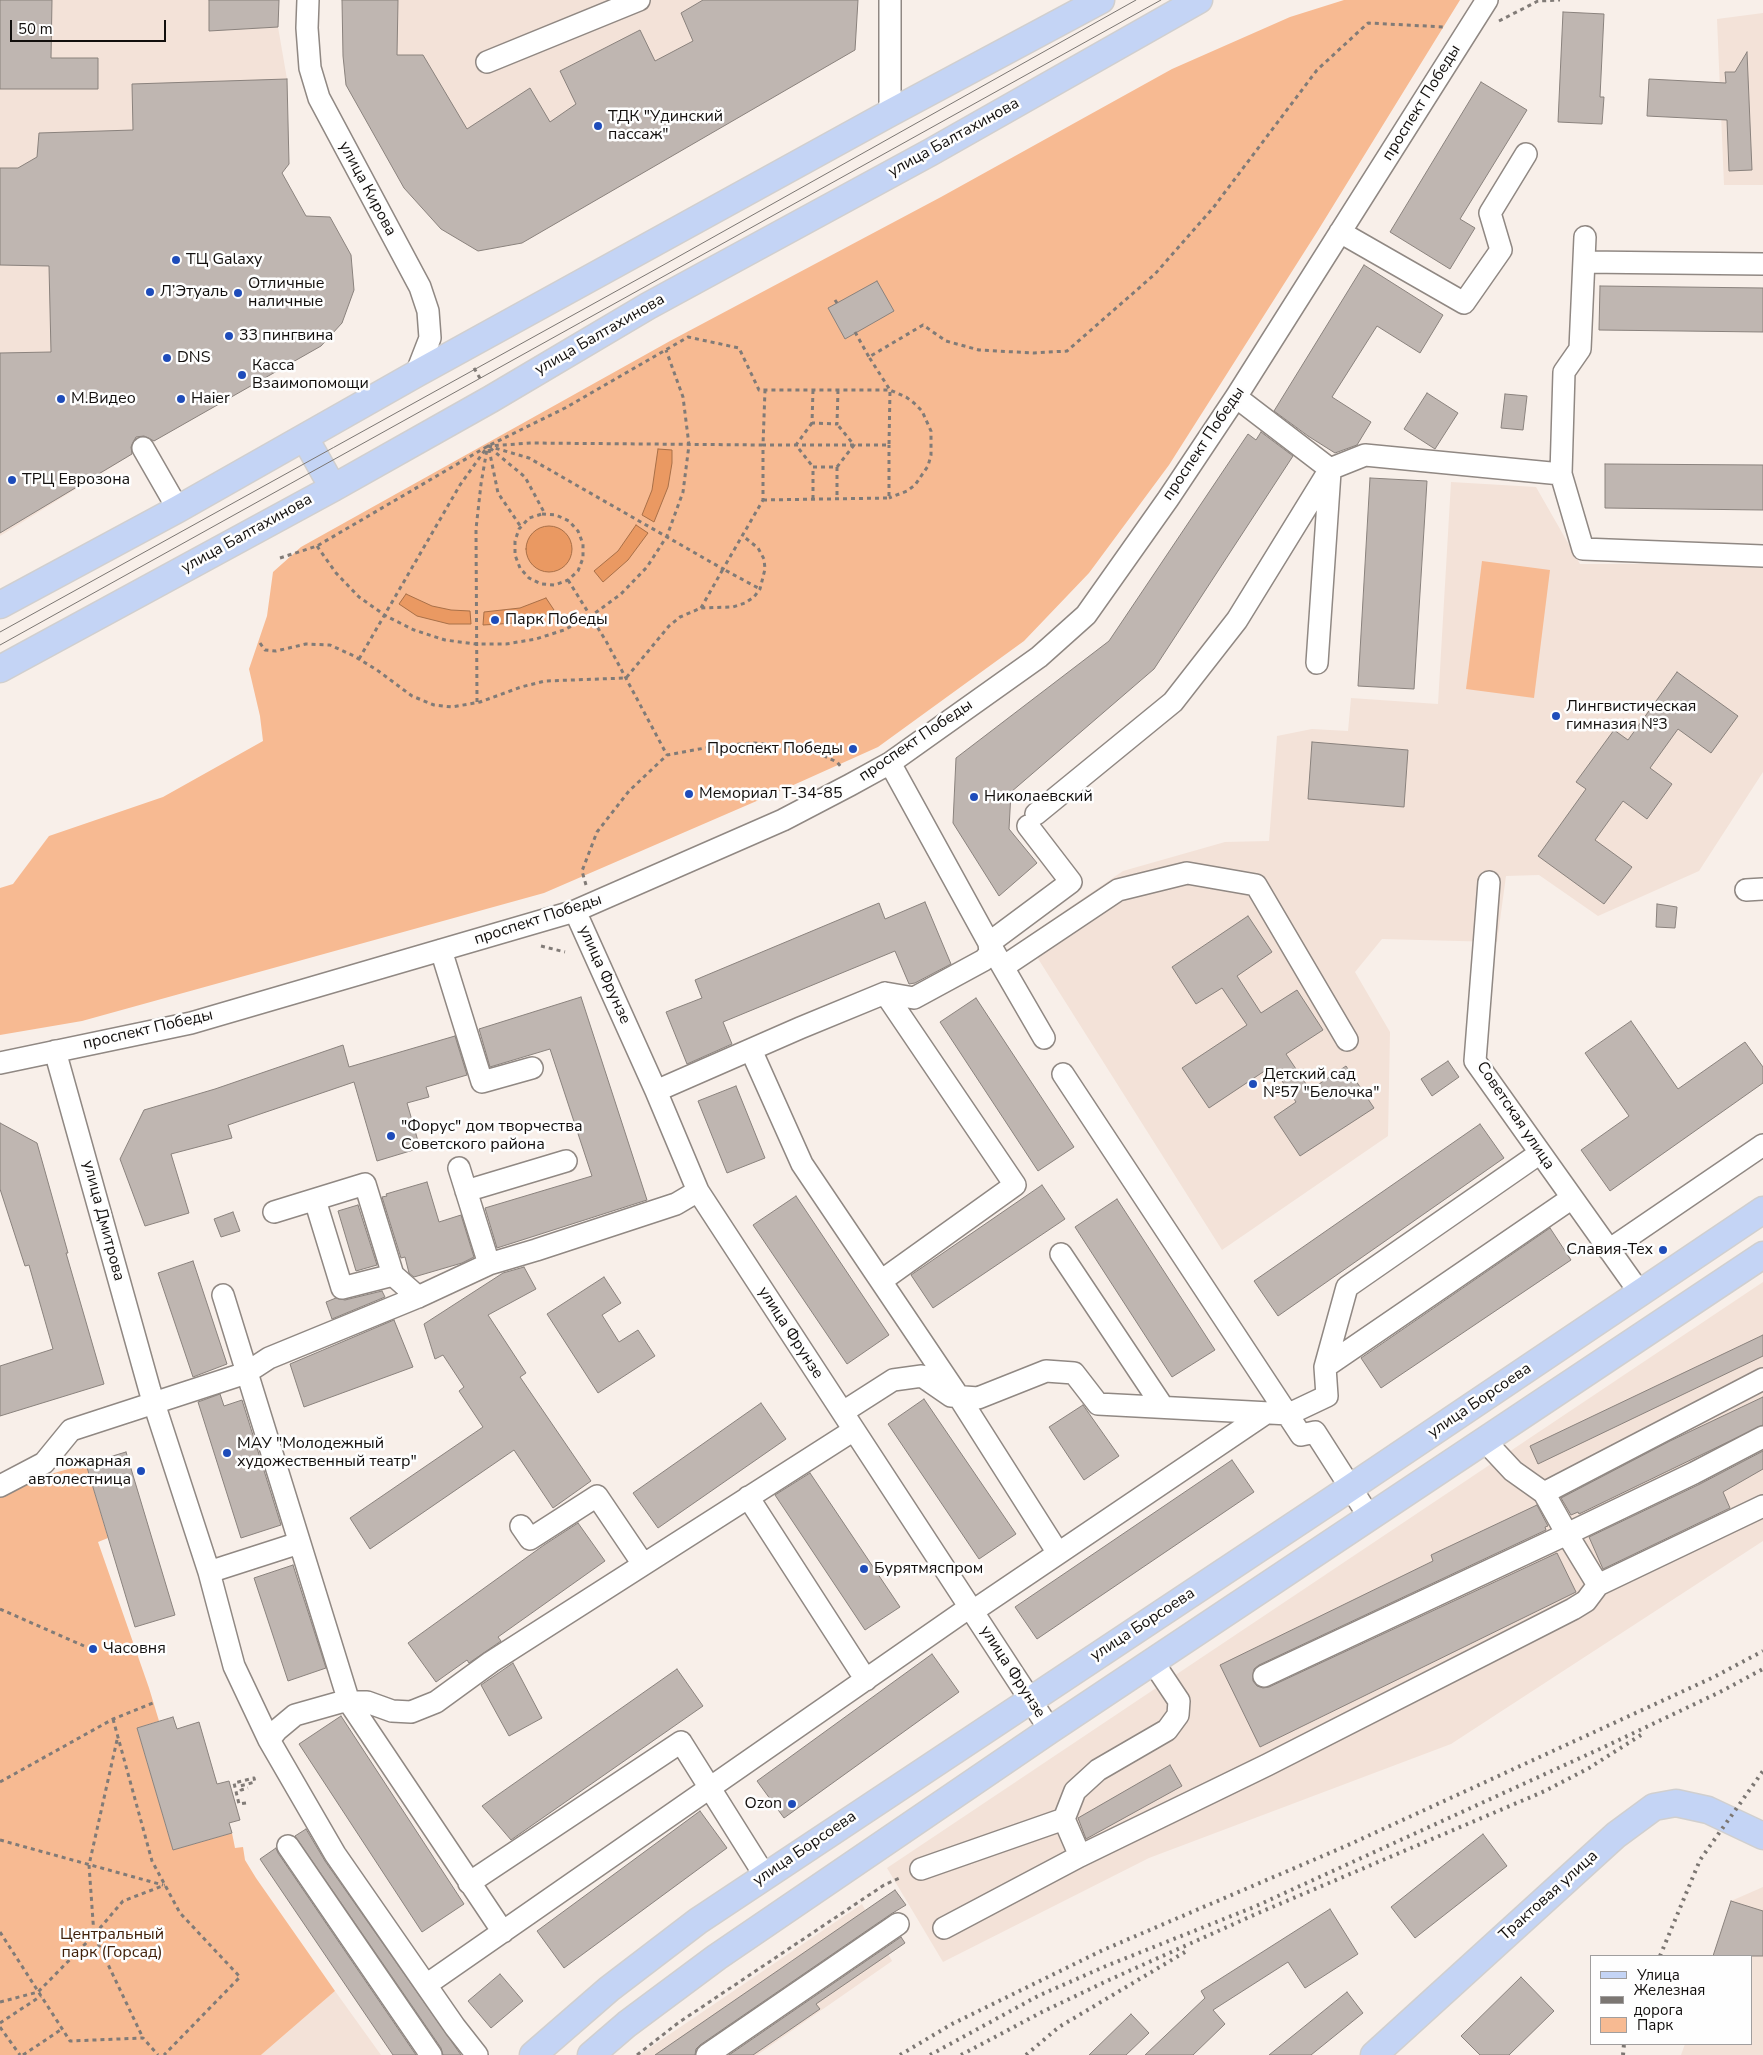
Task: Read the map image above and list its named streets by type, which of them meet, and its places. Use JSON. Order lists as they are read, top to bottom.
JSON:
{
  "streets": {
    "main road": ["улица Балтахинова", "улица Борсоева", "Трактовая улица"],
    "street": [
      "проспект Победы",
      "улица Кирова",
      "улица Фрунзе",
      "Советская улица",
      "улица Дмитрова"
    ]
  },
  "crossings": [
    ["проспект Победы", "улица Фрунзе"],
    ["проспект Победы", "улица Дмитрова"],
    ["улица Фрунзе", "улица Борсоева"],
    ["Советская улица", "улица Борсоева"]
  ],
  "parks": ["Центральный парк (Горсад)"],
  "places": [
    "ТДК \"Удинский пассаж\"",
    "ТЦ Galaxy",
    "Л’Этуаль",
    "Отличные наличные",
    "33 пингвина",
    "DNS",
    "Касса Взаимопомощи",
    "М.Видео",
    "Haier",
    "ТРЦ Еврозона",
    "Парк Победы",
    "Лингвистическая гимназия №3",
    "Проспект Победы",
    "Мемориал Т-34-85",
    "Николаевский",
    "Детский сад №57 \"Белочка\"",
    "\"Форус\" дом творчества Советского района",
    "Славия-Тех",
    "МАУ \"Молодежный художественный театр\"",
    "пожарная автолестница",
    "Бурятмяспром",
    "Часовня",
    "Ozon"
  ],
  "legend": ["Улица", "Железная дорога", "Парк"],
  "scale_bar": "50 m"
}
